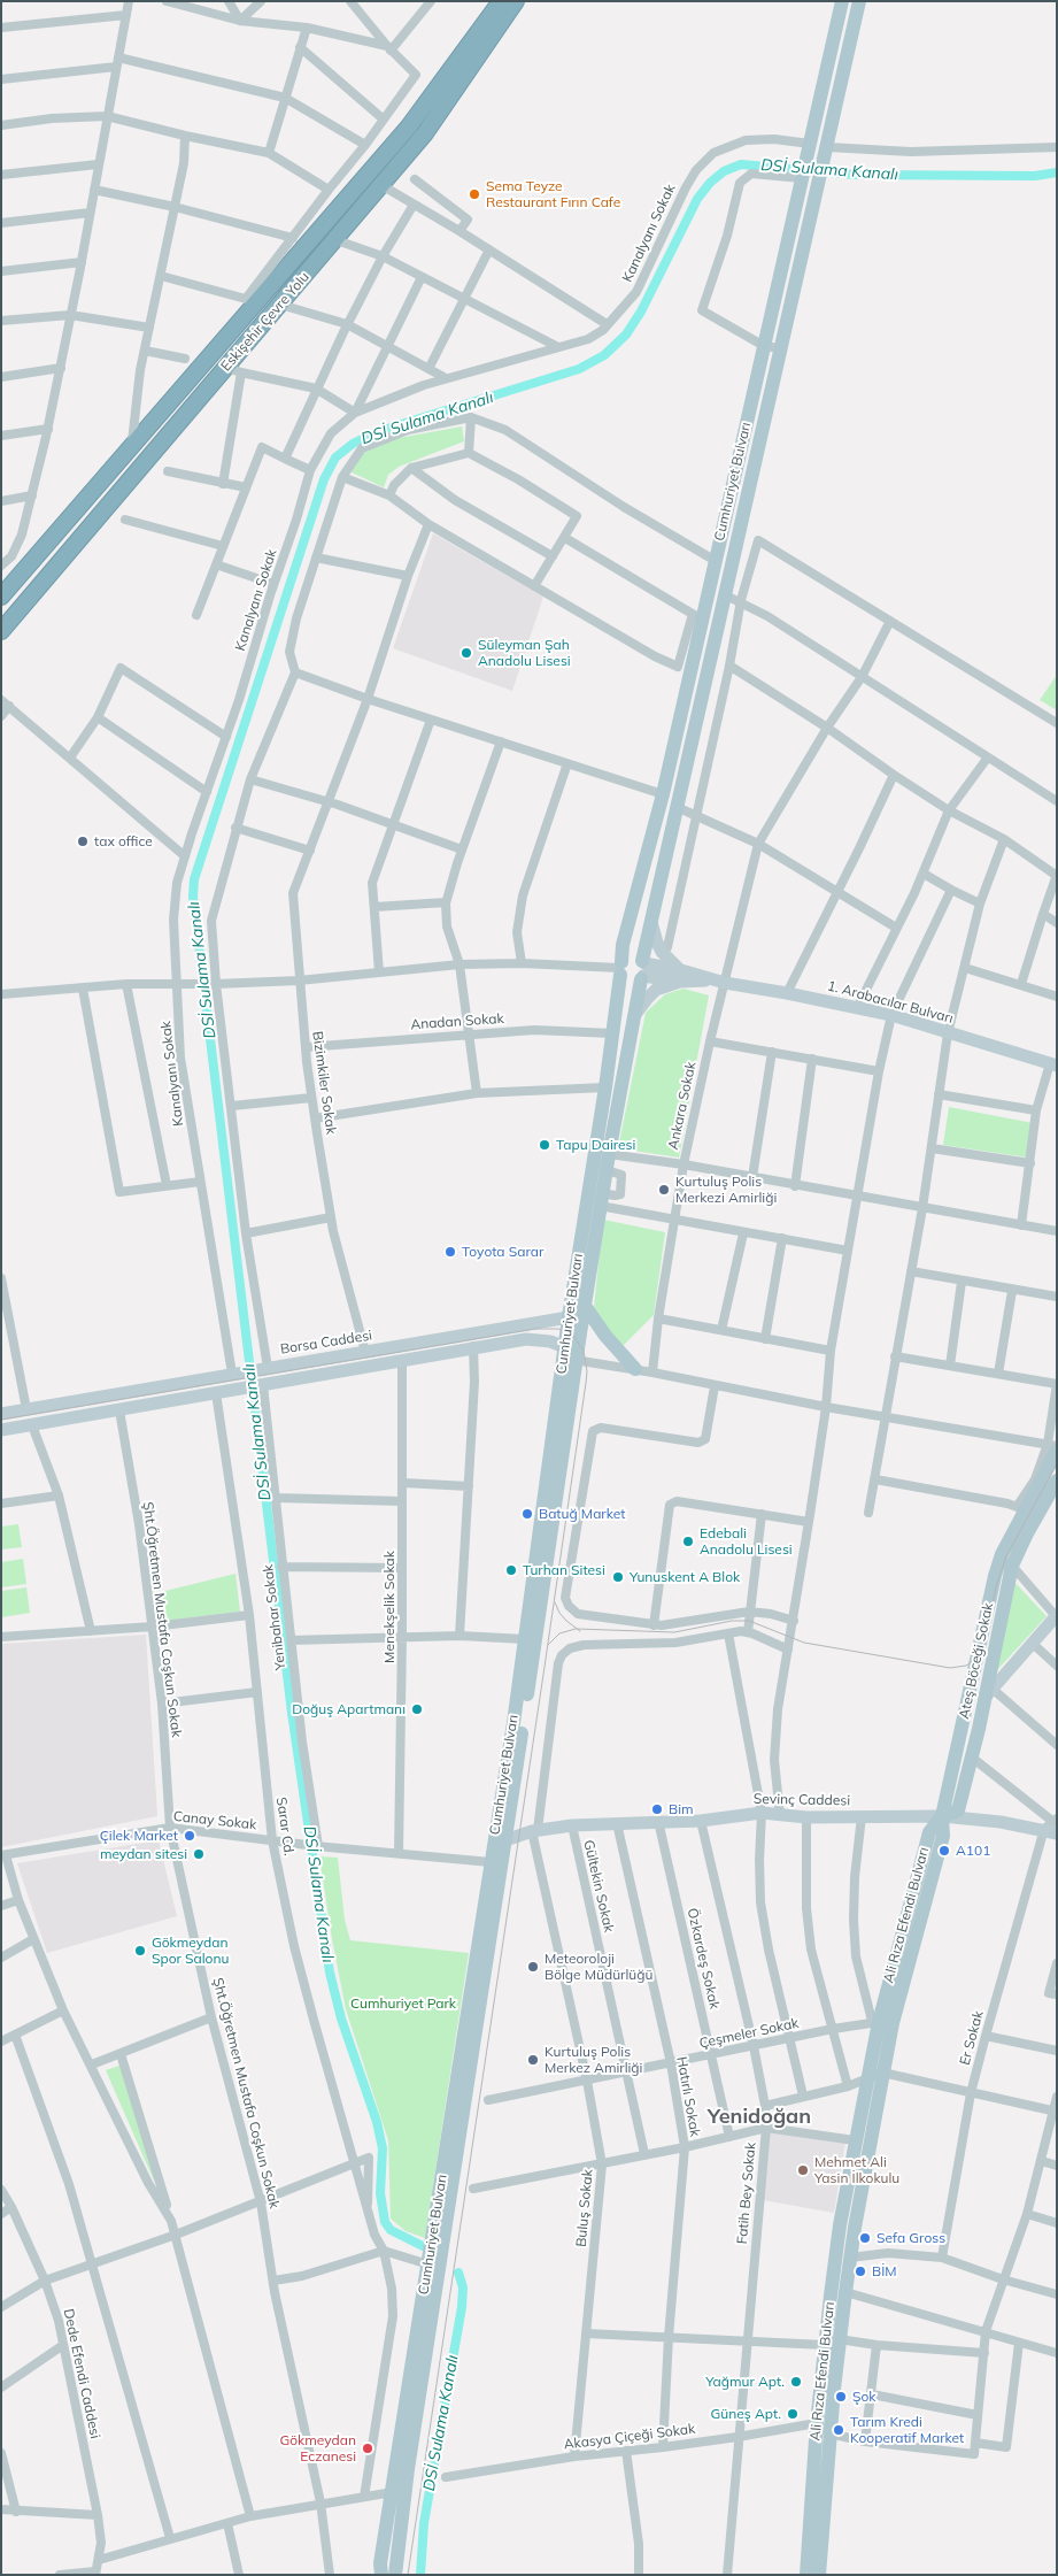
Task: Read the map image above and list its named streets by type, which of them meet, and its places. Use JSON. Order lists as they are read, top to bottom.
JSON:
{
  "streets": {
    "highway": ["Eskişehir Çevre Yolu"],
    "main road": [
      "Cumhuriyet Bulvarı",
      "1. Arabacılar Bulvarı",
      "Borsa Caddesi",
      "Ateş Böceği Sokak",
      "Sevinç Caddesi",
      "Ali Rıza Efendi Bulvarı"
    ],
    "street": [
      "Kanalyanı Sokak",
      "Anadan Sokak",
      "Bizimkiler Sokak",
      "Ankara Sokak",
      "Menekşelik Sokak",
      "Yenibahar Sokak",
      "Şht.Öğretmen Mustafa Coşkun Sokak",
      "Canay Sokak",
      "Sarar Cd.",
      "Gültekin Sokak",
      "Özkardeş Sokak",
      "Çeşmeler Sokak",
      "Er Sokak",
      "Hatırlı Sokak",
      "Fatih Bey Sokak",
      "Buluş Sokak",
      "Dede Efendi Caddesi",
      "Akasya Çiçeği Sokak"
    ]
  },
  "crossings": [
    ["Kanalyanı Sokak", "Cumhuriyet Bulvarı"],
    ["Kanalyanı Sokak", "Borsa Caddesi"],
    ["Cumhuriyet Bulvarı", "1. Arabacılar Bulvarı"],
    ["Cumhuriyet Bulvarı", "Anadan Sokak"],
    ["Cumhuriyet Bulvarı", "Borsa Caddesi"],
    ["Cumhuriyet Bulvarı", "Sevinç Caddesi"],
    ["Cumhuriyet Bulvarı", "Canay Sokak"],
    ["1. Arabacılar Bulvarı", "Ankara Sokak"],
    ["Anadan Sokak", "Bizimkiler Sokak"],
    ["Bizimkiler Sokak", "Borsa Caddesi"],
    ["Borsa Caddesi", "Menekşelik Sokak"],
    ["Borsa Caddesi", "Yenibahar Sokak"],
    ["Borsa Caddesi", "Şht.Öğretmen Mustafa Coşkun Sokak"],
    ["Borsa Caddesi", "Sarar Cd."],
    ["Menekşelik Sokak", "Canay Sokak"],
    ["Yenibahar Sokak", "Canay Sokak"],
    ["Şht.Öğretmen Mustafa Coşkun Sokak", "Canay Sokak"],
    ["Ateş Böceği Sokak", "Sevinç Caddesi"],
    ["Ateş Böceği Sokak", "Ali Rıza Efendi Bulvarı"],
    ["Sevinç Caddesi", "Gültekin Sokak"],
    ["Sevinç Caddesi", "Ali Rıza Efendi Bulvarı"],
    ["Sevinç Caddesi", "Özkardeş Sokak"],
    ["Sevinç Caddesi", "Er Sokak"],
    ["Sevinç Caddesi", "Hatırlı Sokak"],
    ["Sevinç Caddesi", "Fatih Bey Sokak"],
    ["Sevinç Caddesi", "Buluş Sokak"],
    ["Canay Sokak", "Sarar Cd."],
    ["Gültekin Sokak", "Çeşmeler Sokak"],
    ["Ali Rıza Efendi Bulvarı", "Çeşmeler Sokak"],
    ["Ali Rıza Efendi Bulvarı", "Akasya Çiçeği Sokak"],
    ["Özkardeş Sokak", "Çeşmeler Sokak"],
    ["Çeşmeler Sokak", "Hatırlı Sokak"],
    ["Çeşmeler Sokak", "Fatih Bey Sokak"],
    ["Çeşmeler Sokak", "Buluş Sokak"],
    ["Hatırlı Sokak", "Akasya Çiçeği Sokak"],
    ["Fatih Bey Sokak", "Akasya Çiçeği Sokak"],
    ["Buluş Sokak", "Akasya Çiçeği Sokak"]
  ],
  "districts": ["Yenidoğan"],
  "water": ["DSİ Sulama Kanalı"],
  "parks": ["Cumhuriyet Park"],
  "places": [
    "Sema Teyze Restaurant Fırın Cafe",
    "Süleyman Şah Anadolu Lisesi",
    "tax office",
    "Tapu Dairesi",
    "Kurtuluş Polis Merkezi Amirliği",
    "Toyota Sarar",
    "Batuğ Market",
    "Edebali Anadolu Lisesi",
    "Turhan Sitesi",
    "Yunuskent A Blok",
    "Doğuş Apartmanı",
    "Bim",
    "Çilek Market",
    "A101",
    "meydan sitesi",
    "Gökmeydan Spor Salonu",
    "Meteoroloji Bölge Müdürlüğü",
    "Kurtuluş Polis Merkez Amirliği",
    "Mehmet Ali Yasin İlkokulu",
    "Sefa Gross",
    "BİM",
    "Yağmur Apt.",
    "Şok",
    "Güneş Apt.",
    "Tarım Kredi Kooperatif Market",
    "Gökmeydan Eczanesi"
  ]
}
